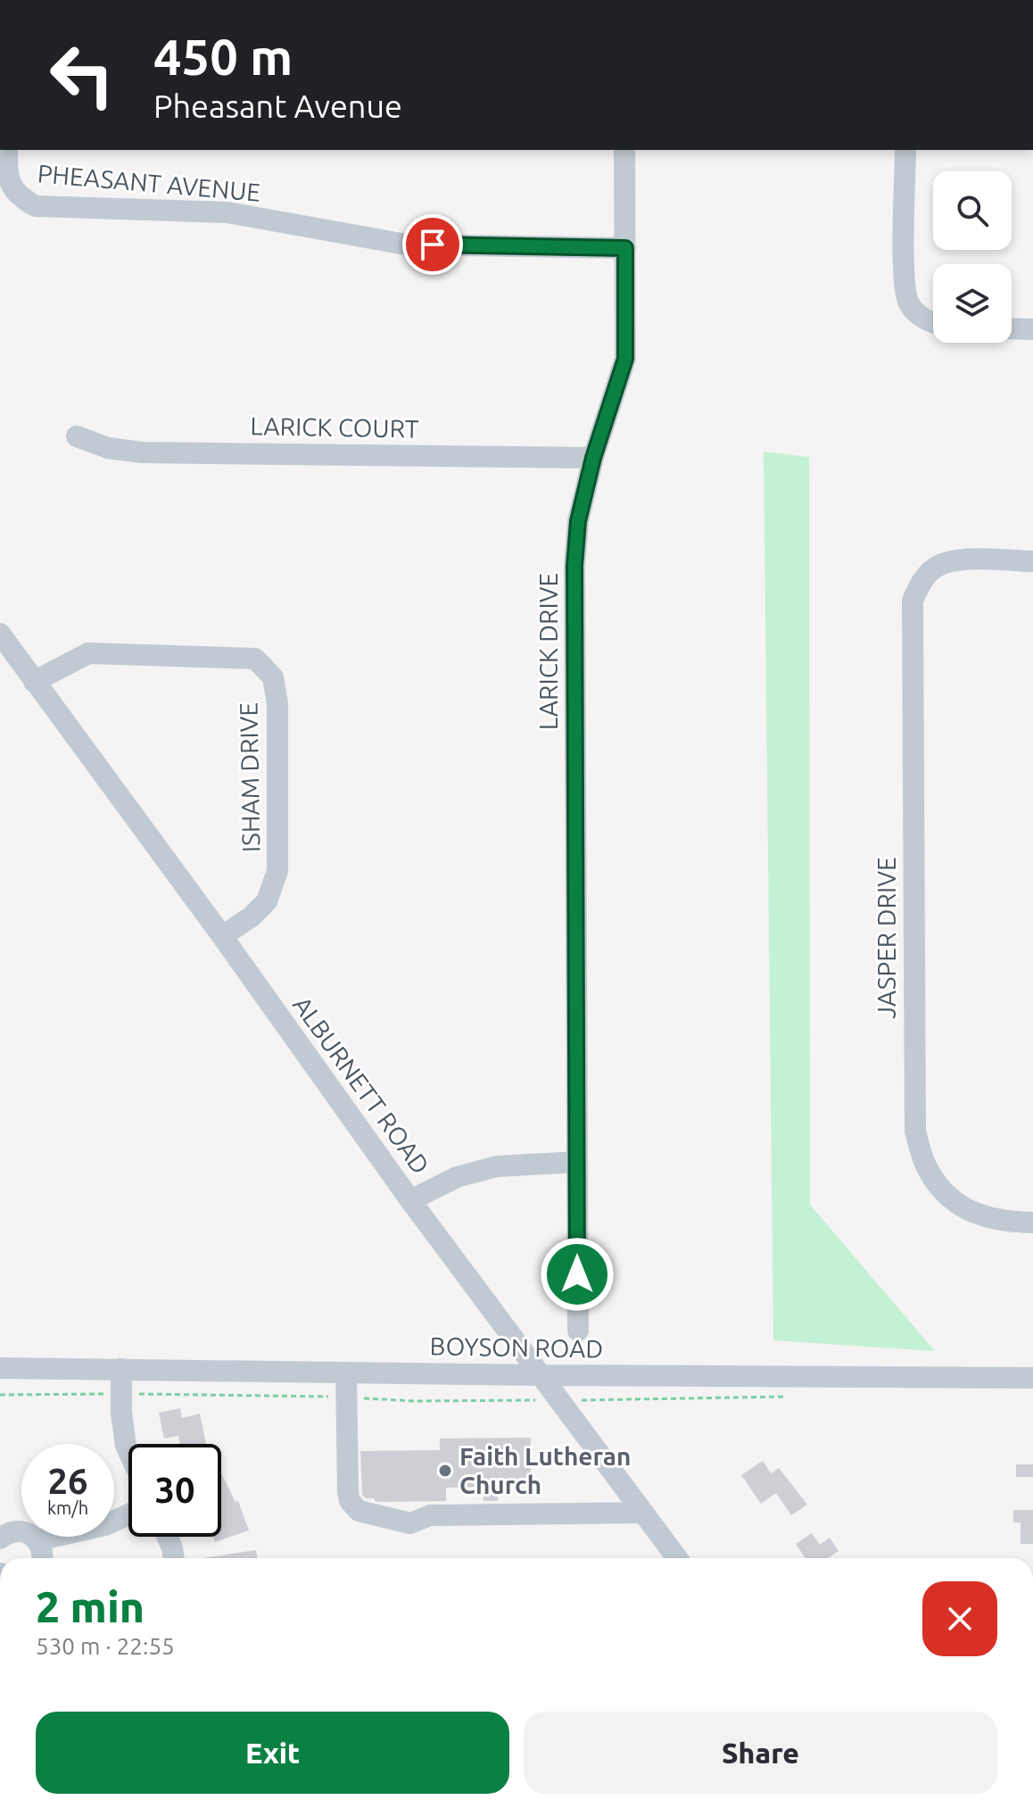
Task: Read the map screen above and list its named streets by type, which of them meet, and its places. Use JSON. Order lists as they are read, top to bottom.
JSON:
{
  "streets": {
    "street": [
      "PHEASANT AVENUE",
      "LARICK COURT",
      "LARICK DRIVE",
      "ISHAM DRIVE",
      "JASPER DRIVE",
      "ALBURNETT ROAD",
      "BOYSON ROAD"
    ]
  },
  "crossings": [
    ["PHEASANT AVENUE", "LARICK DRIVE"],
    ["LARICK COURT", "LARICK DRIVE"],
    ["ISHAM DRIVE", "ALBURNETT ROAD"],
    ["ALBURNETT ROAD", "BOYSON ROAD"]
  ],
  "places": ["Faith Lutheran Church"],
  "page": {
    "turn": ["450 m", "Pheasant Avenue"],
    "speed": "26 km/h",
    "limit": "30",
    "heading": ["2 min", "530 m · 22:55"],
    "buttons": ["Exit", "Share"]
  }
}
